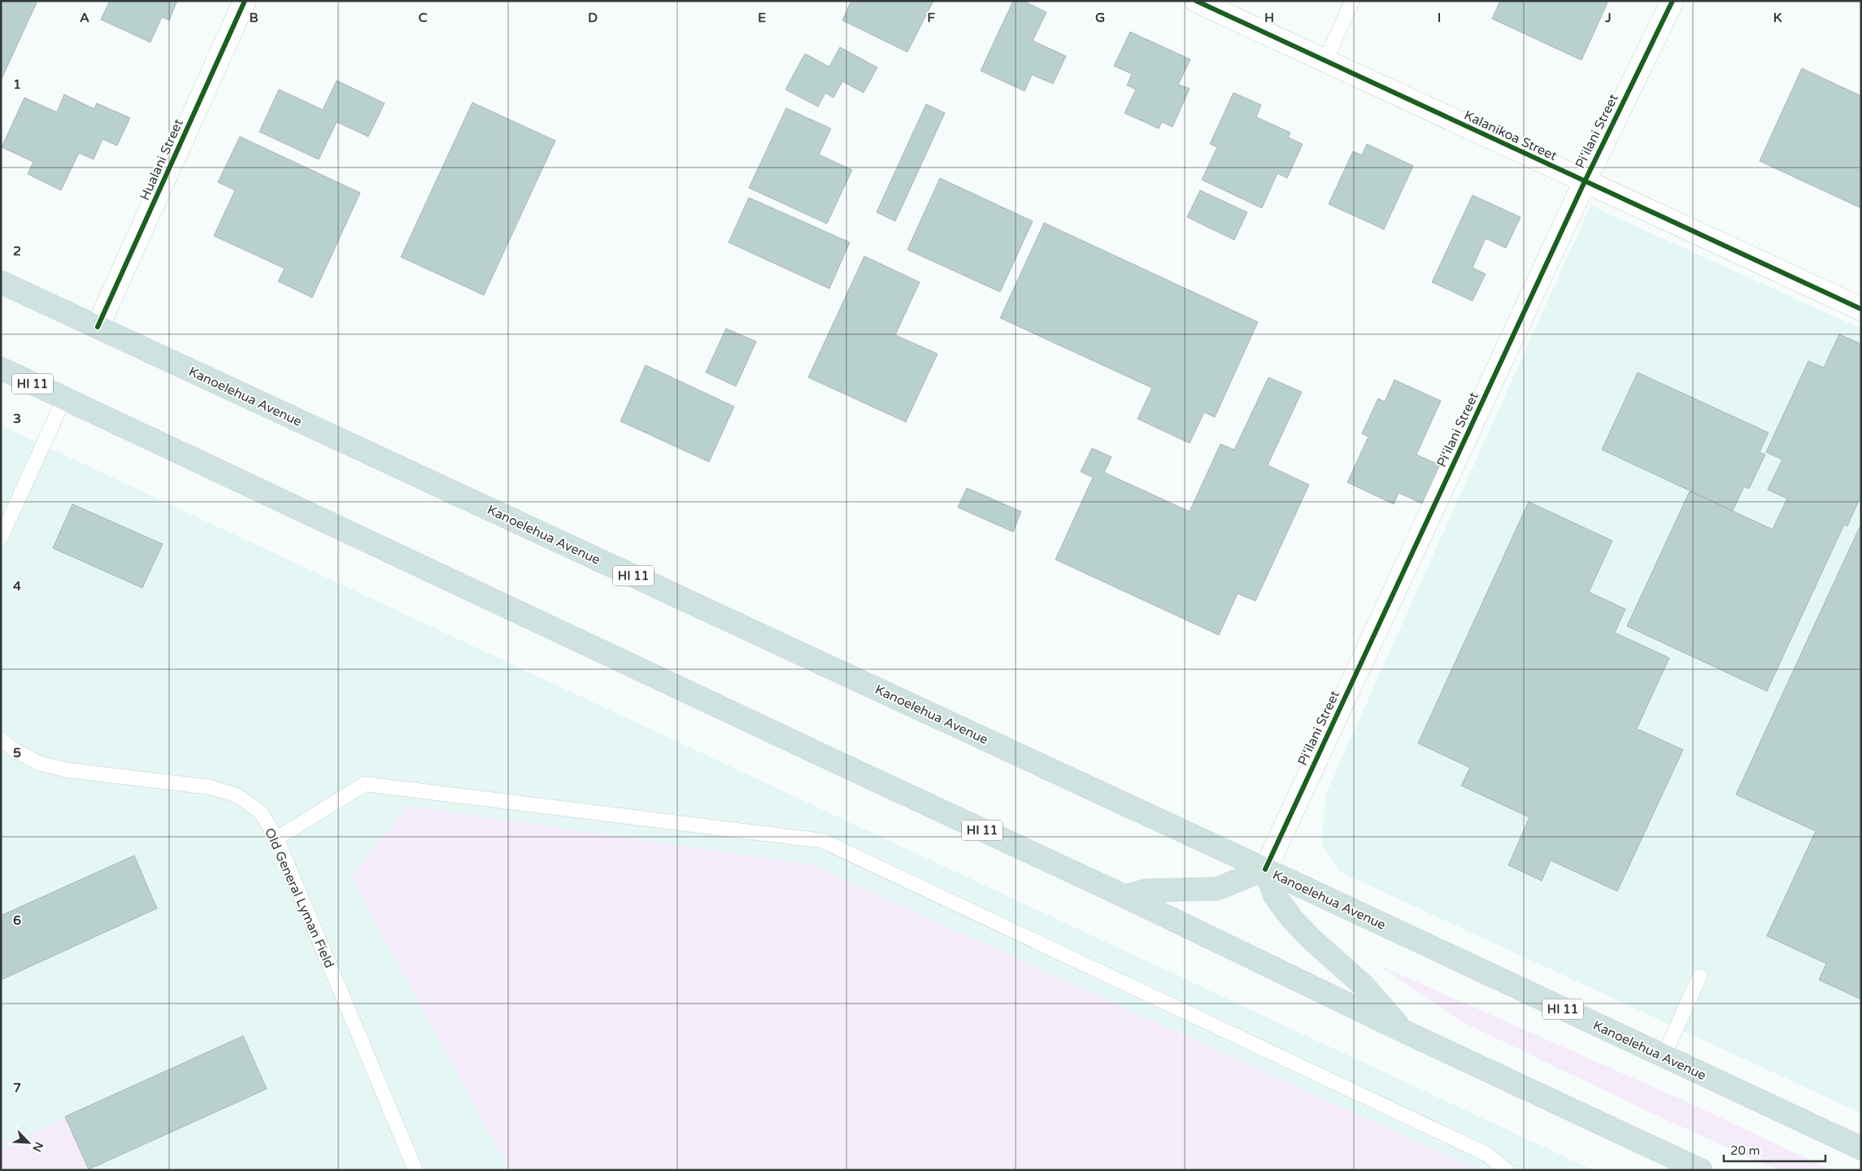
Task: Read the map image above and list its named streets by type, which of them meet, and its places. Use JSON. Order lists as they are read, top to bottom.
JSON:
{
  "streets": {
    "highway": ["HI 11", "Kanoelehua Avenue"],
    "street": ["Pi‘ilani Street", "Kalanikoa Street", "Hualani Street"],
    "lane": ["Old General Lyman Field"]
  },
  "crossings": [
    ["Pi‘ilani Street", "Kalanikoa Street"],
    ["Pi‘ilani Street", "Kanoelehua Avenue"],
    ["Hualani Street", "Kanoelehua Avenue"]
  ],
  "scale_bar": "20 m",
  "north": "bottom right",
  "grid": {
    "columns": [
      "A",
      "B",
      "C",
      "D",
      "E",
      "F",
      "G",
      "H",
      "I",
      "J",
      "K"
    ],
    "rows": [
      "1",
      "2",
      "3",
      "4",
      "5",
      "6",
      "7"
    ]
  }
}
